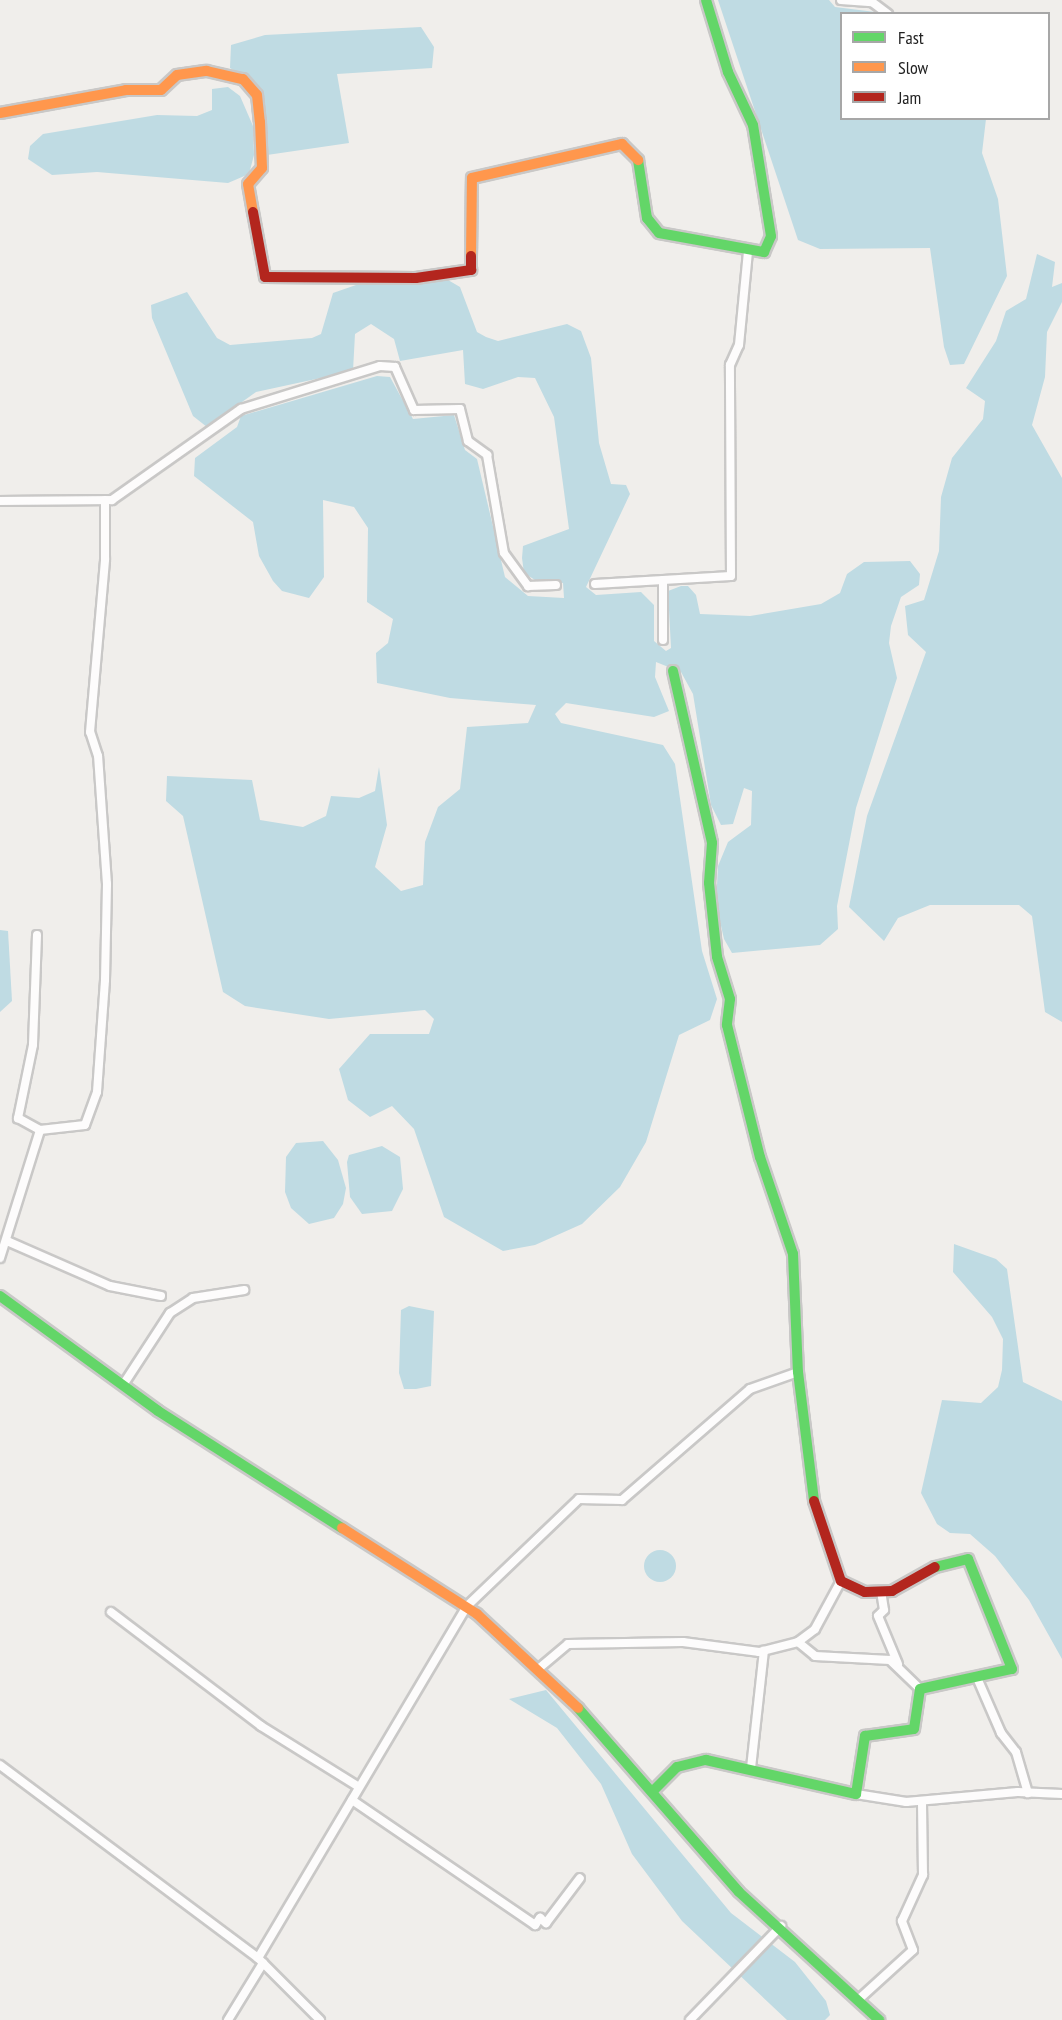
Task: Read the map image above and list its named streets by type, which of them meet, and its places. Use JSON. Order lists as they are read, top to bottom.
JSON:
{
  "legend": ["Fast", "Slow", "Jam"]
}
